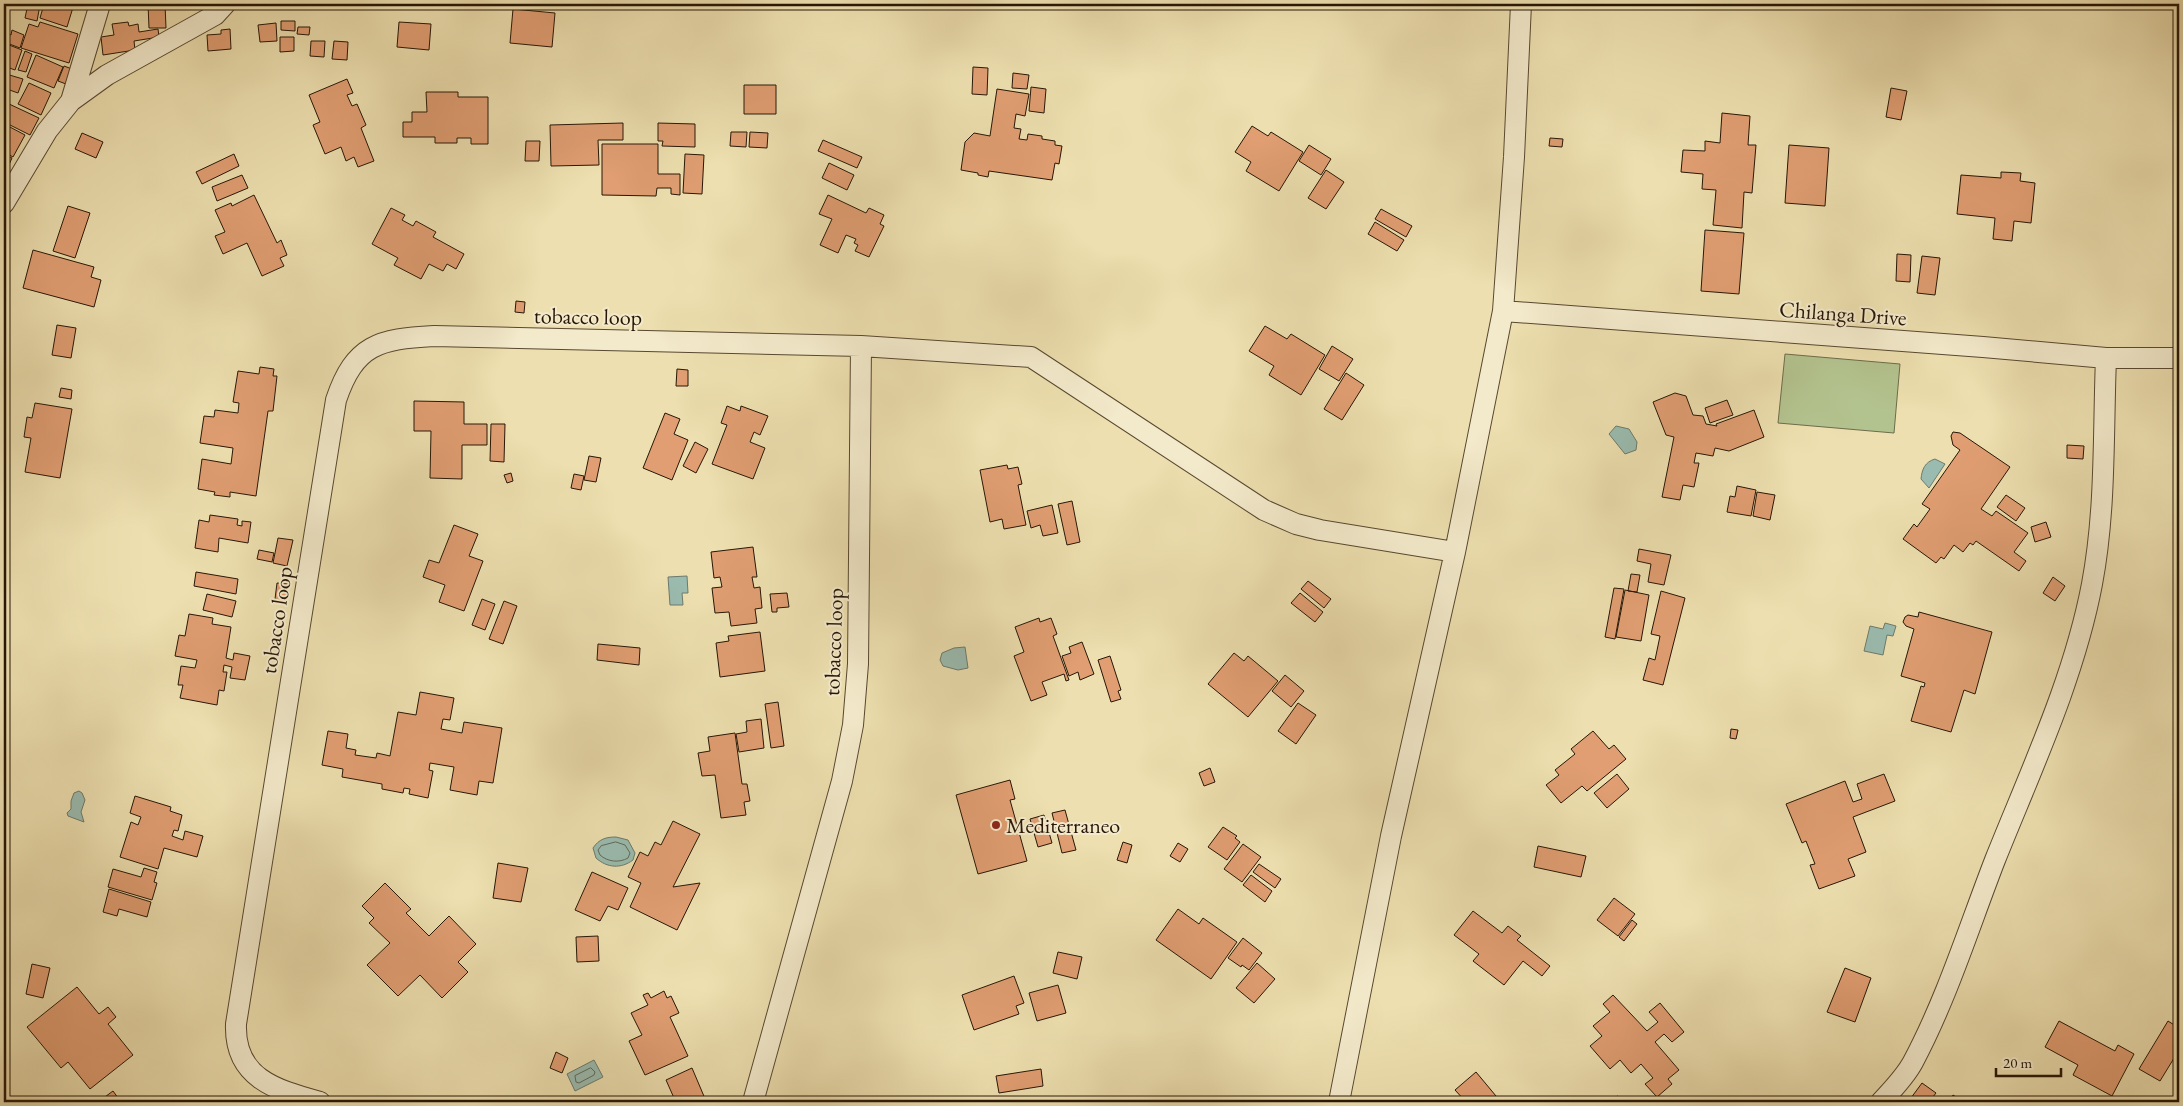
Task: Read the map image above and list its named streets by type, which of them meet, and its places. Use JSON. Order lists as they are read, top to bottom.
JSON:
{
  "streets": {
    "street": ["Chilanga Drive", "tobacco loop"]
  },
  "places": ["Mediterraneo"],
  "scale_bar": "20 m"
}
